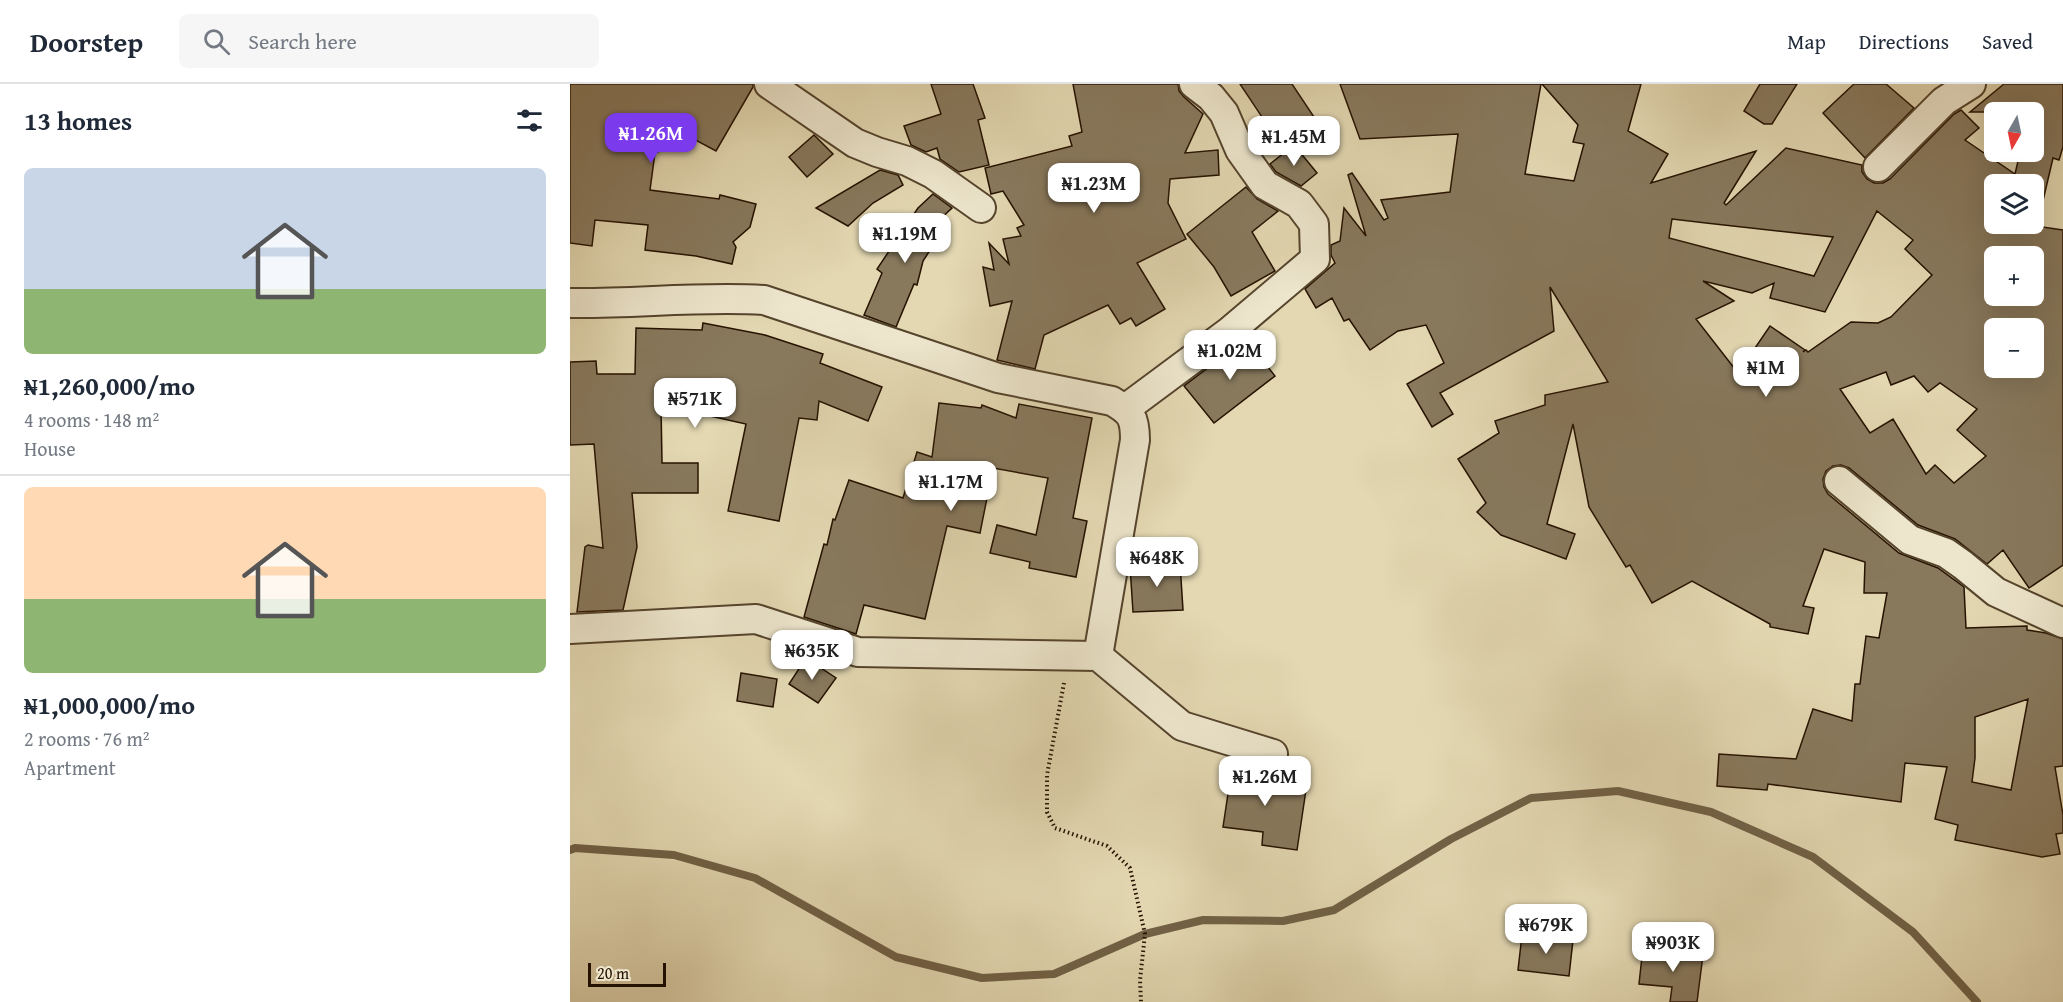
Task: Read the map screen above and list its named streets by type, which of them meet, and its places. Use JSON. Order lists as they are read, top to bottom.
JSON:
{
  "scale_bar": "20 m",
  "north": "bottom",
  "page": {
    "header": "Doorstep",
    "search": "Search here",
    "nav": ["Map", "Directions", "Saved"],
    "heading": "13 homes",
    "map_buttons": ["+", "−"],
    "price": [
      "₦1.26M",
      "₦1.45M",
      "₦1.23M",
      "₦1.19M",
      "₦1.02M",
      "₦1M",
      "₦571K",
      "₦1.17M",
      "₦648K",
      "₦635K",
      "₦1.26M",
      "₦679K",
      "₦903K"
    ],
    "list": [
      {
        "name": "₦1,260,000/mo",
        "note": "4 rooms · 148 m² · House"
      },
      {
        "name": "₦1,000,000/mo",
        "note": "2 rooms · 76 m² · Apartment"
      }
    ],
    "scale": "20 m"
  }
}
